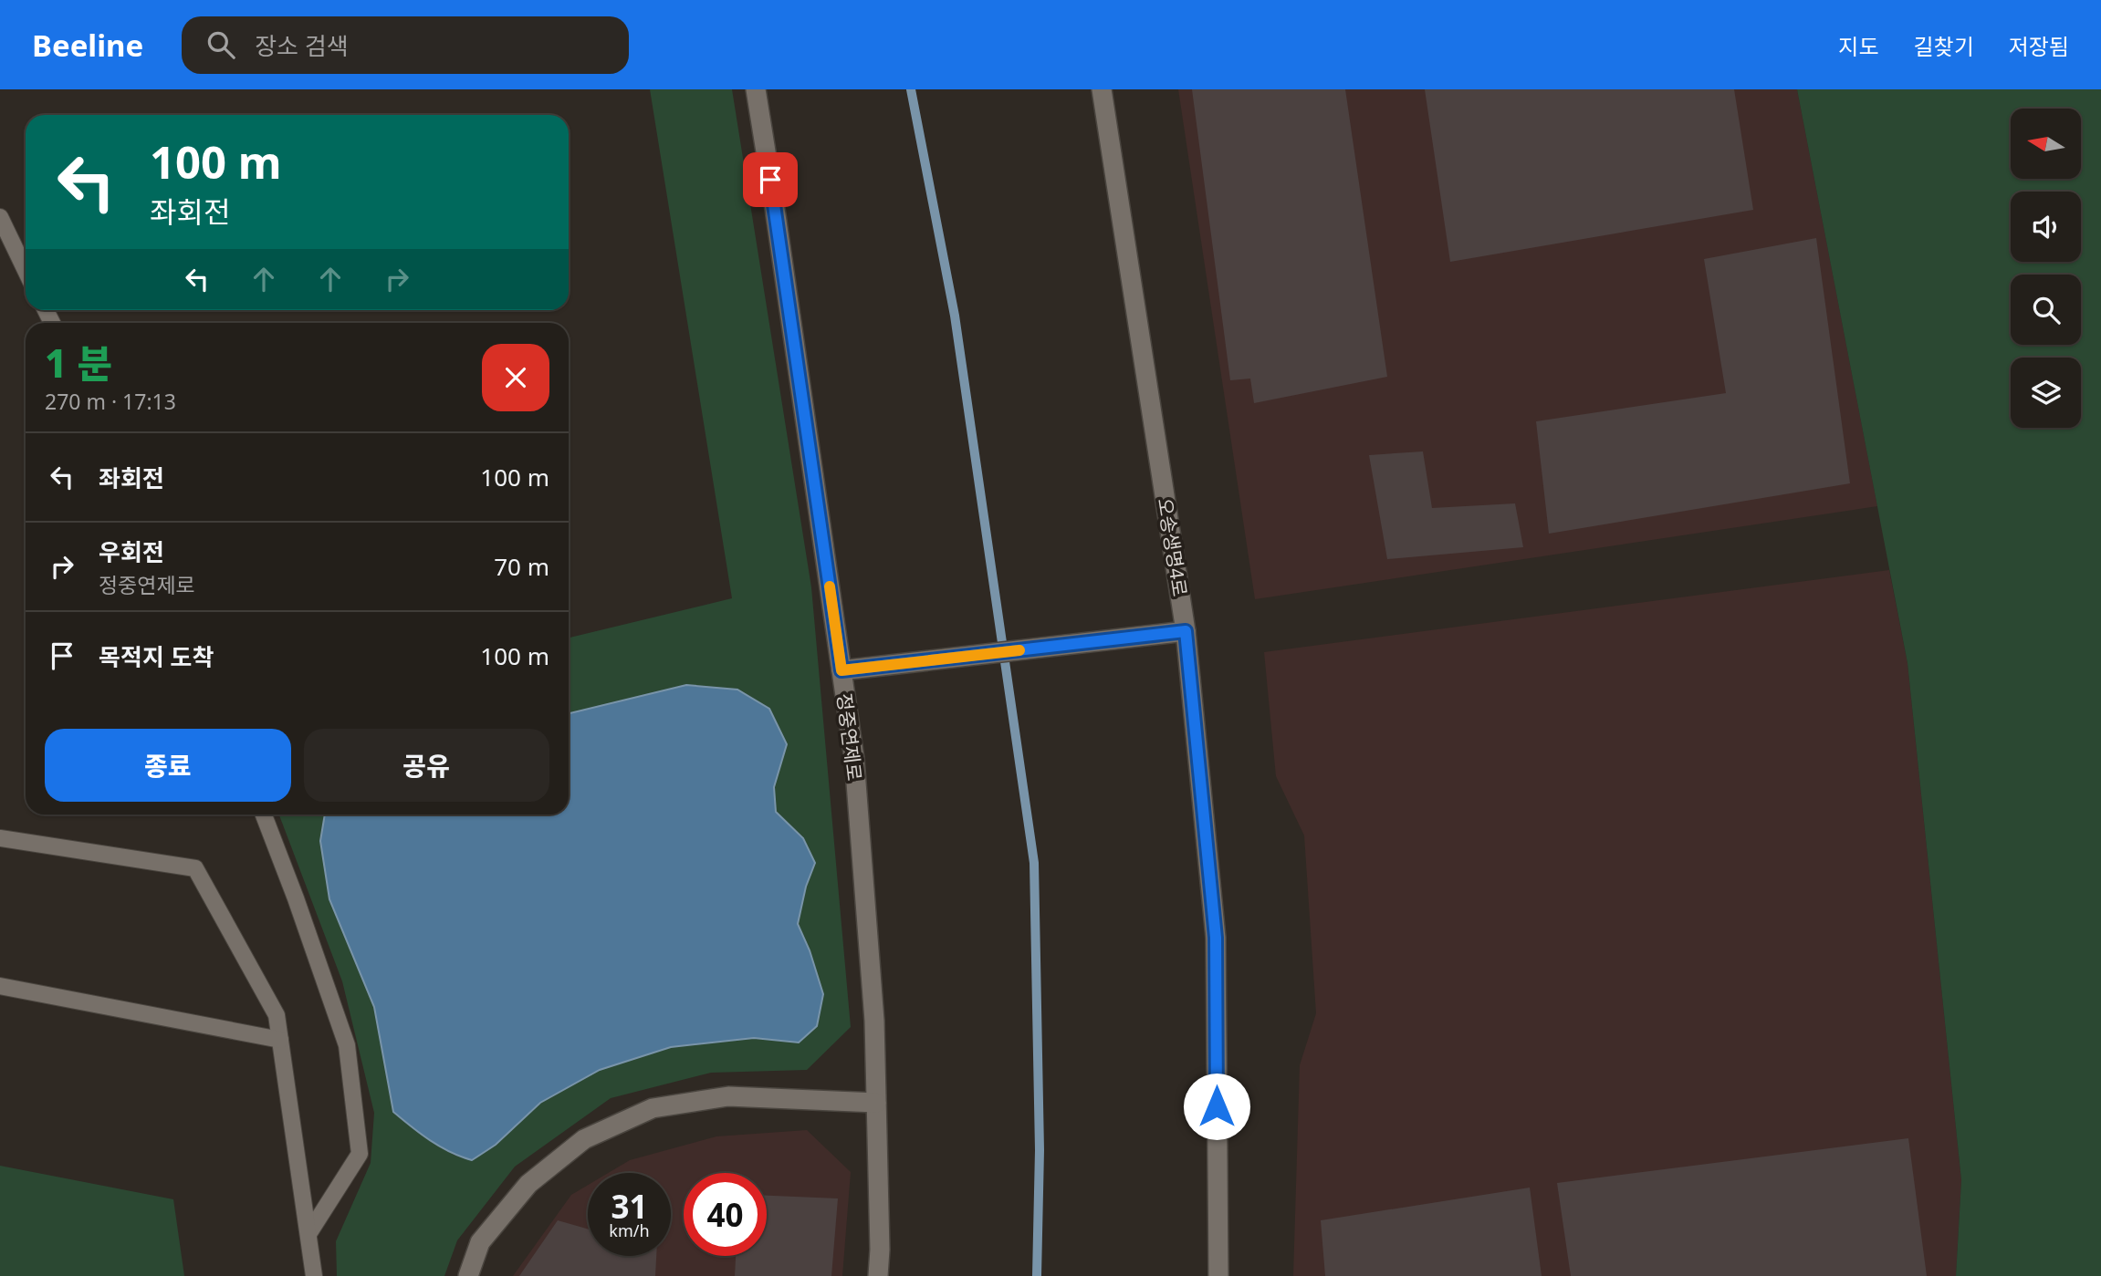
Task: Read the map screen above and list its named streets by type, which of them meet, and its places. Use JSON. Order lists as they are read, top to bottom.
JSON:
{
  "streets": {
    "street": ["오송생명4로", "정중연제로"]
  },
  "north": "left",
  "page": {
    "header": "Beeline",
    "search": "장소 검색",
    "nav": ["지도", "길찾기", "저장됨"],
    "turn": ["100 m", "좌회전"],
    "heading": ["1 분", "270 m · 17:13"],
    "list": [
      {
        "name": "좌회전",
        "value": "100 m"
      },
      {
        "name": "우회전",
        "note": "정중연제로",
        "value": "70 m"
      },
      {
        "name": "목적지 도착",
        "value": "100 m"
      }
    ],
    "buttons": ["종료", "공유"],
    "speed": "31 km/h",
    "limit": "40"
  }
}
